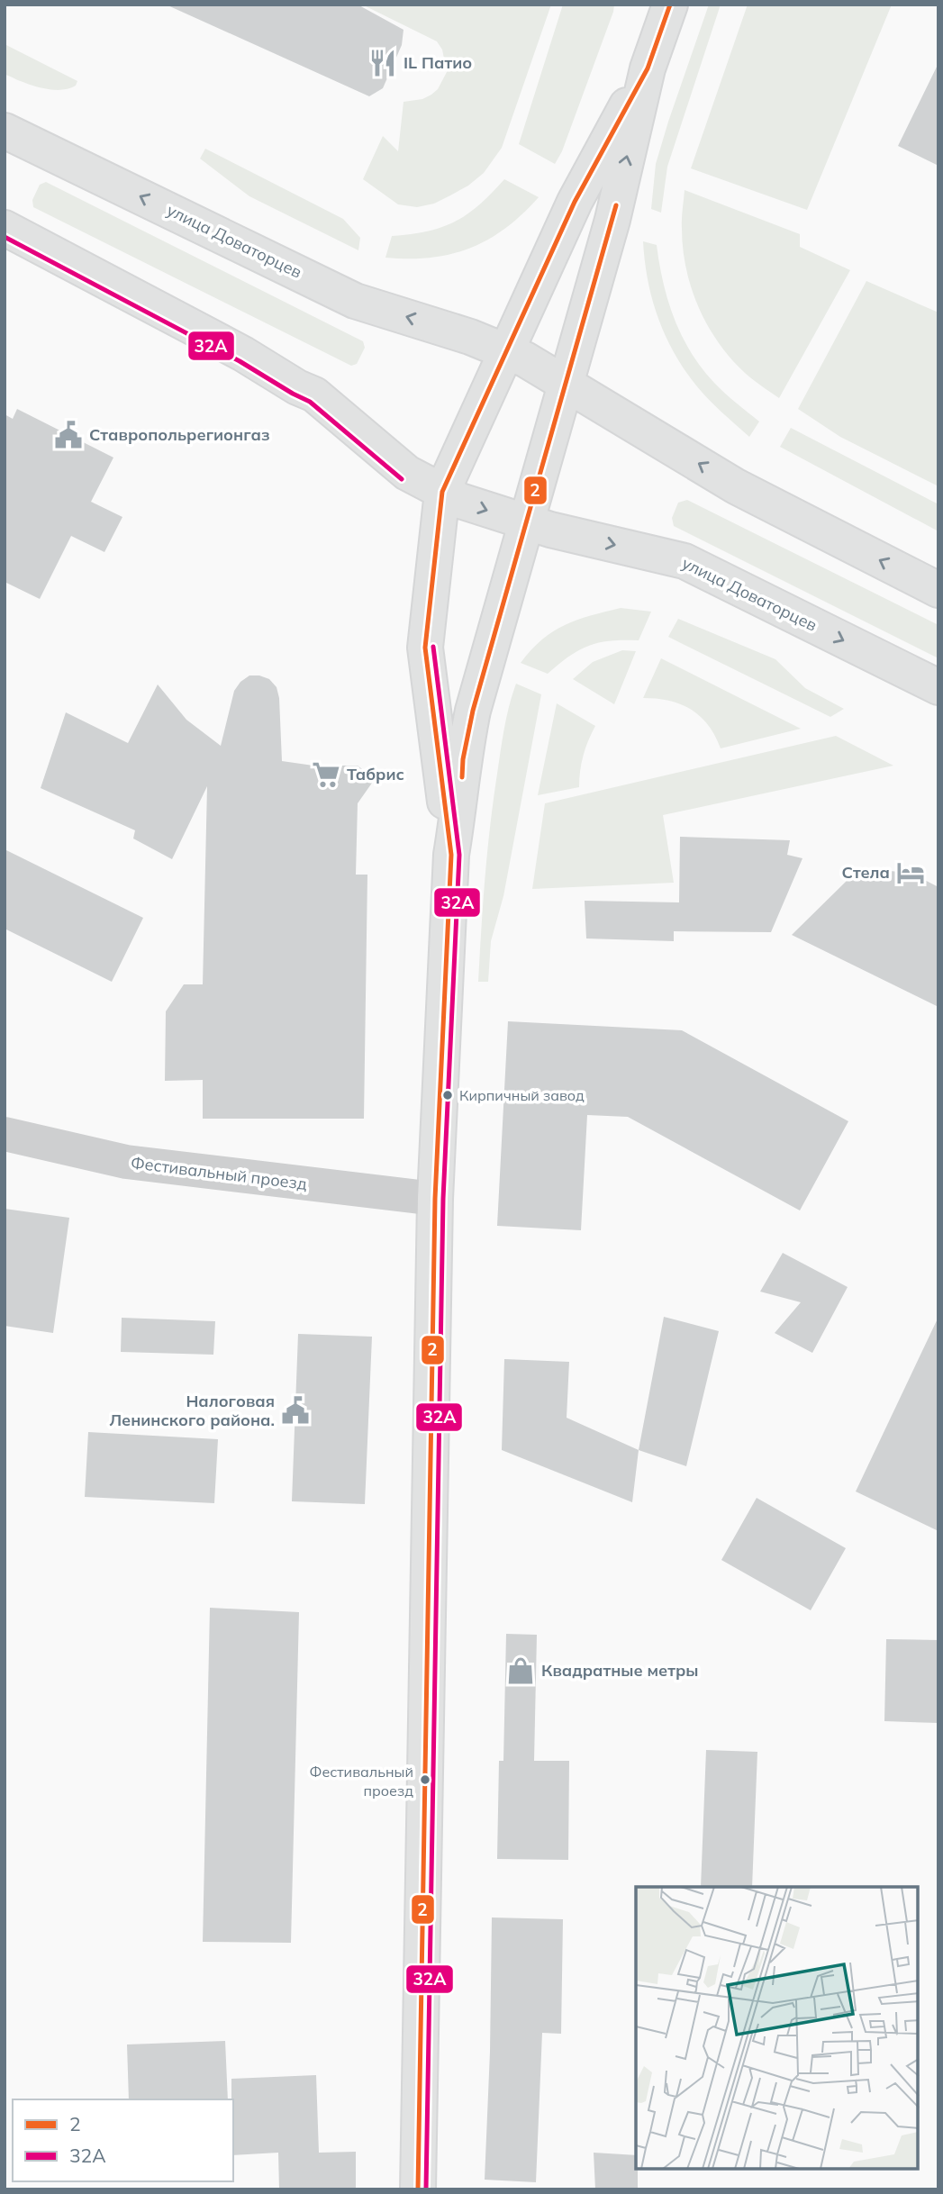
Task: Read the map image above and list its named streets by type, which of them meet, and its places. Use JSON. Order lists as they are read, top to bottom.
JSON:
{
  "streets": {
    "main road": ["улица Доваторцев"],
    "street": ["Фестивальный проезд"]
  },
  "places": {
    "restaurant": ["IL Патио"],
    "public building": ["Ставропольрегионгаз", "Налоговая Ленинского района."],
    "supermarket": ["Табрис"],
    "hotel": ["Стела"],
    "other": ["Кирпичный завод", "Фестивальный проезд"],
    "shop": ["Квадратные метры"]
  },
  "lines": ["transit line 2", "transit line 32A"],
  "legend": ["2", "32A"]
}
